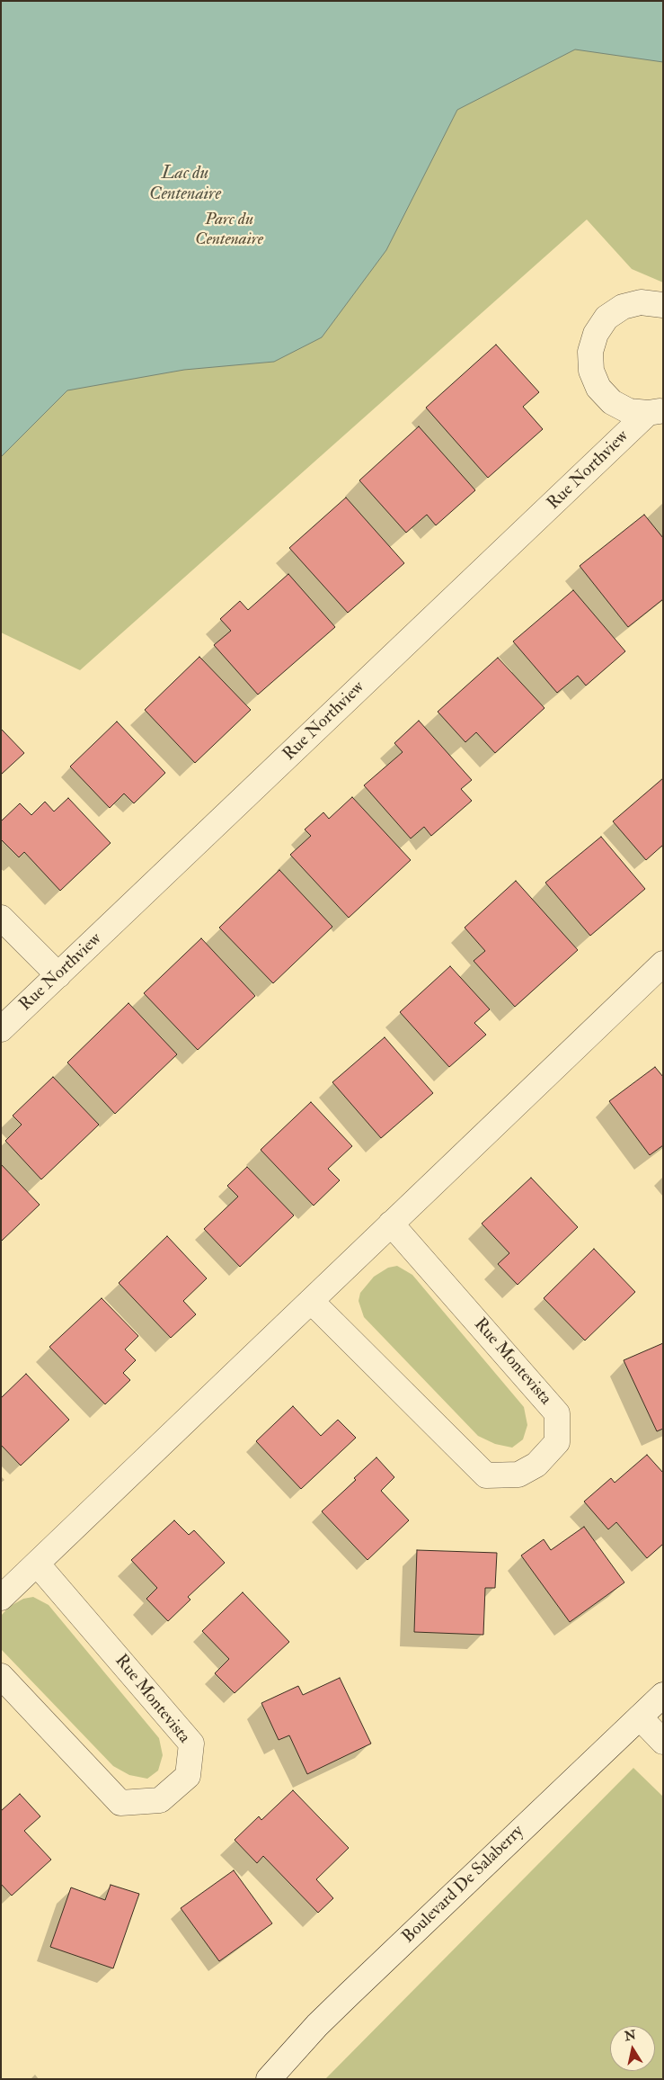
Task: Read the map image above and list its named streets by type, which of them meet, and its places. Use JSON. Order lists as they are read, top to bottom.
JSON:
{
  "streets": {
    "street": ["Rue Northview", "Rue Montevista", "Boulevard De Salaberry"]
  },
  "water": ["Lac du Centenaire"],
  "parks": ["Parc du Centenaire"],
  "north": "top"
}
